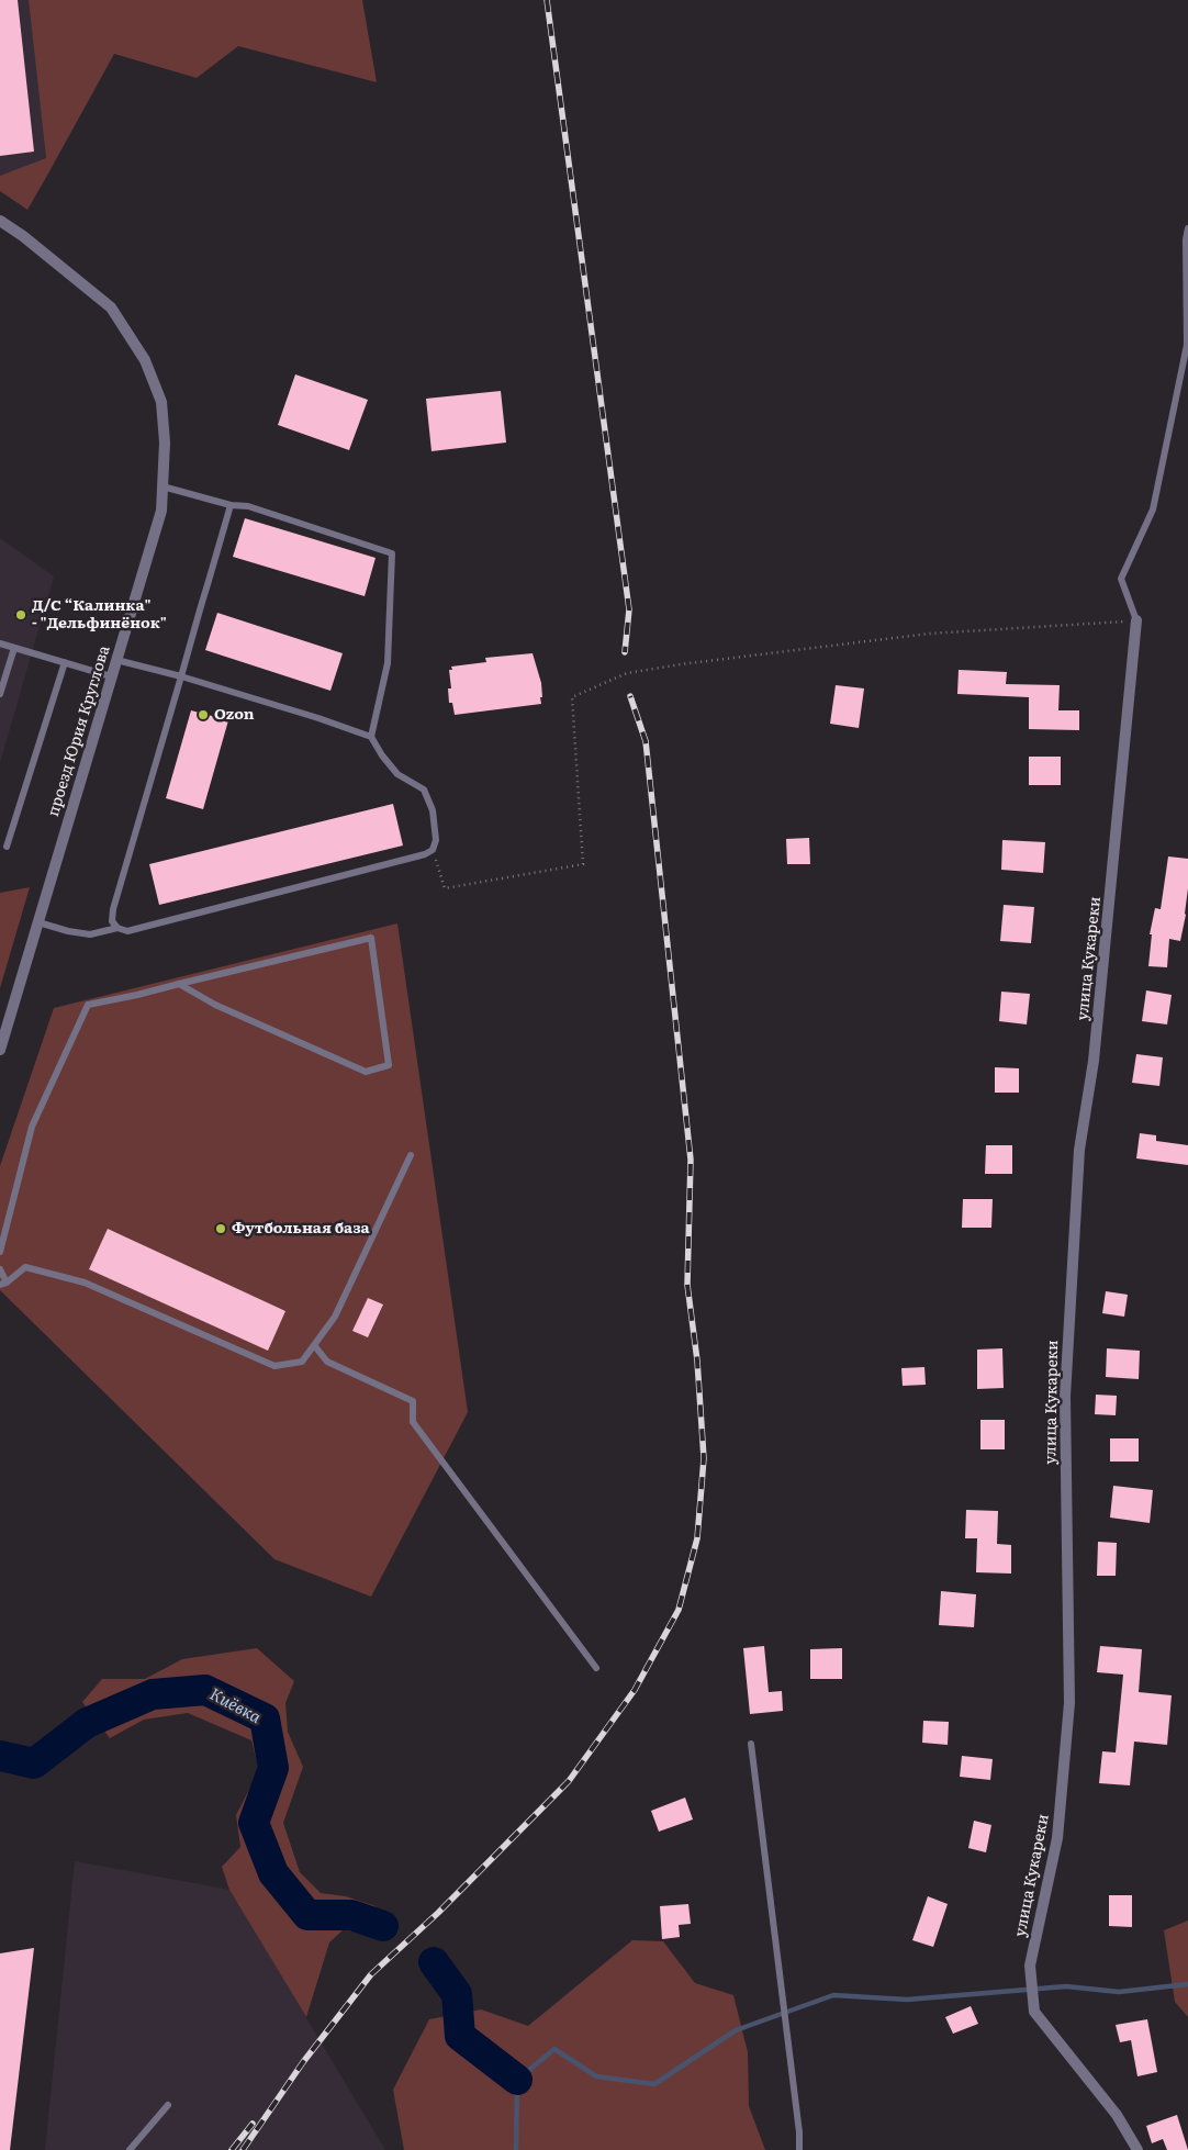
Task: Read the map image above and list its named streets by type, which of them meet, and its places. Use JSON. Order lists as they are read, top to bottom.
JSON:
{
  "streets": {
    "street": ["проезд Юрия Круглова", "улица Кукареки"]
  },
  "water": ["Киёвка"],
  "places": ["Д/С “Калинка\" - \"Дельфинёнок\"", "Ozon", "Футбольная база"]
}
